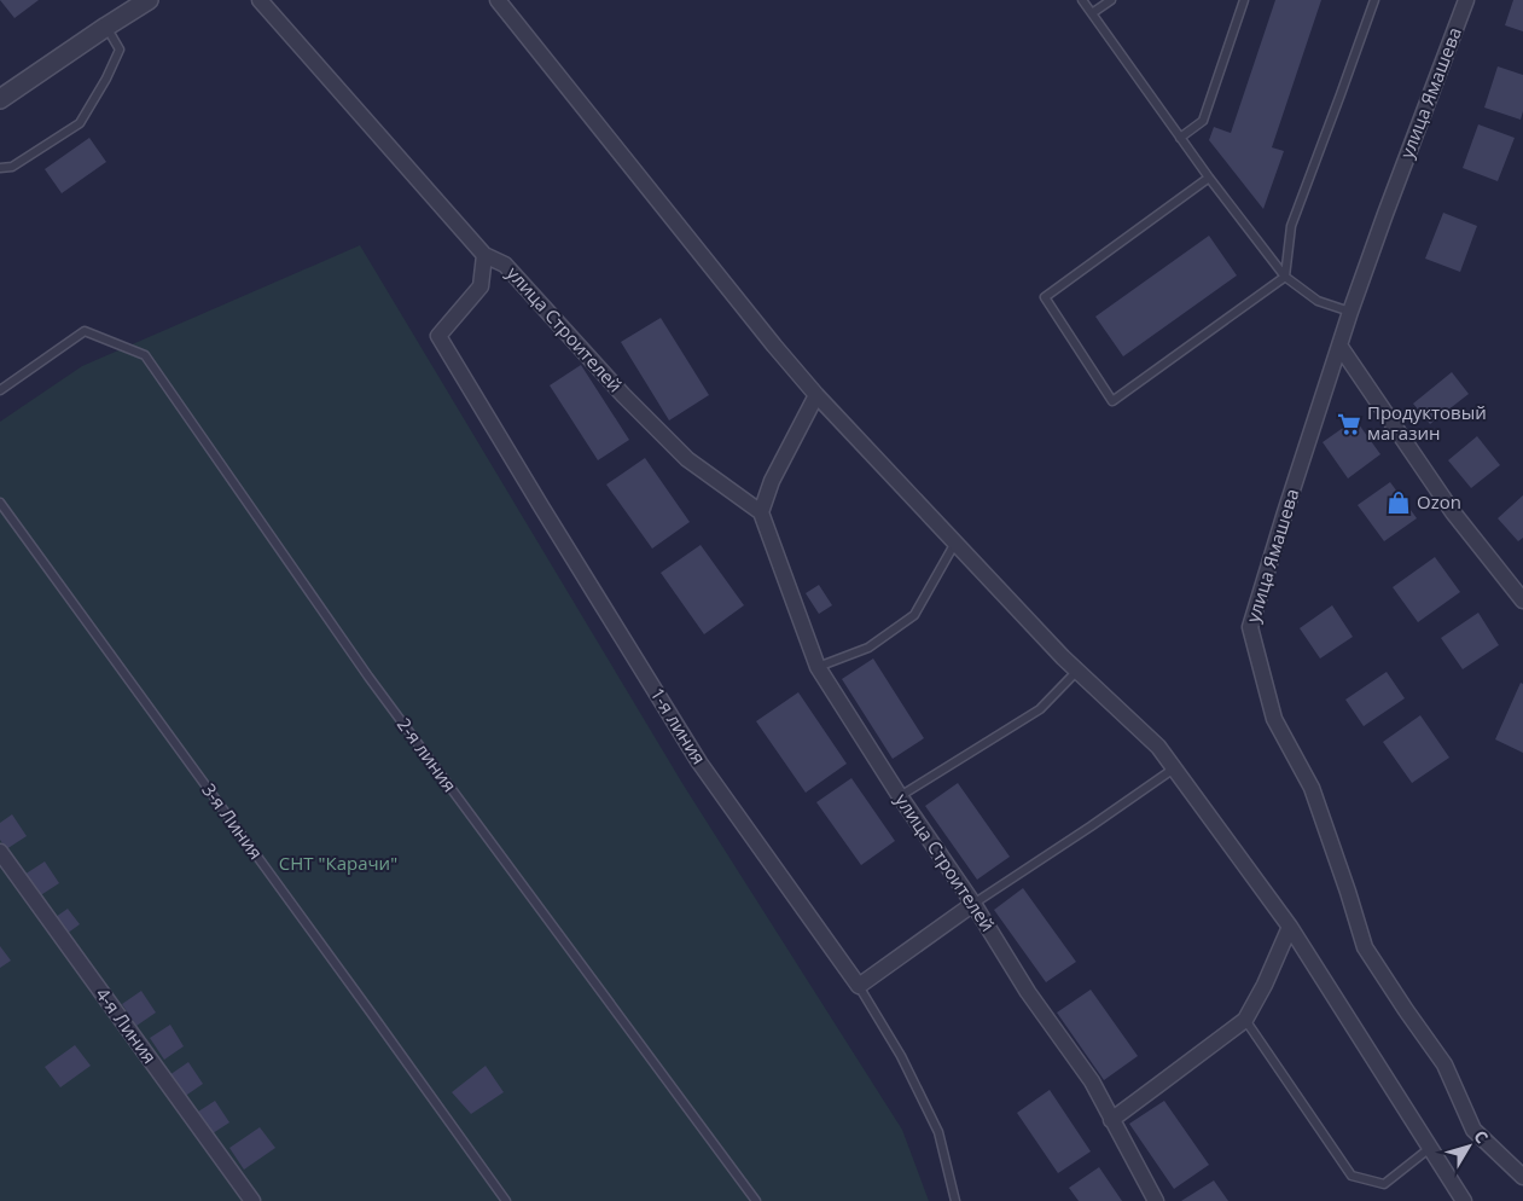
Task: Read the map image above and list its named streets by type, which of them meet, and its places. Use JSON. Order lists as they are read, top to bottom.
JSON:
{
  "streets": {
    "street": [
      "улица Ямашева",
      "улица Строителей",
      "1-я линия",
      "4-я Линия"
    ],
    "lane": ["2-я линия", "3-я Линия"]
  },
  "crossings": [
    ["улица Строителей", "1-я линия"]
  ],
  "parks": ["СНТ \"Карачи\""],
  "places": {
    "supermarket": ["Продуктовый магазин"],
    "shop": ["Ozon"]
  },
  "north": "top right"
}
